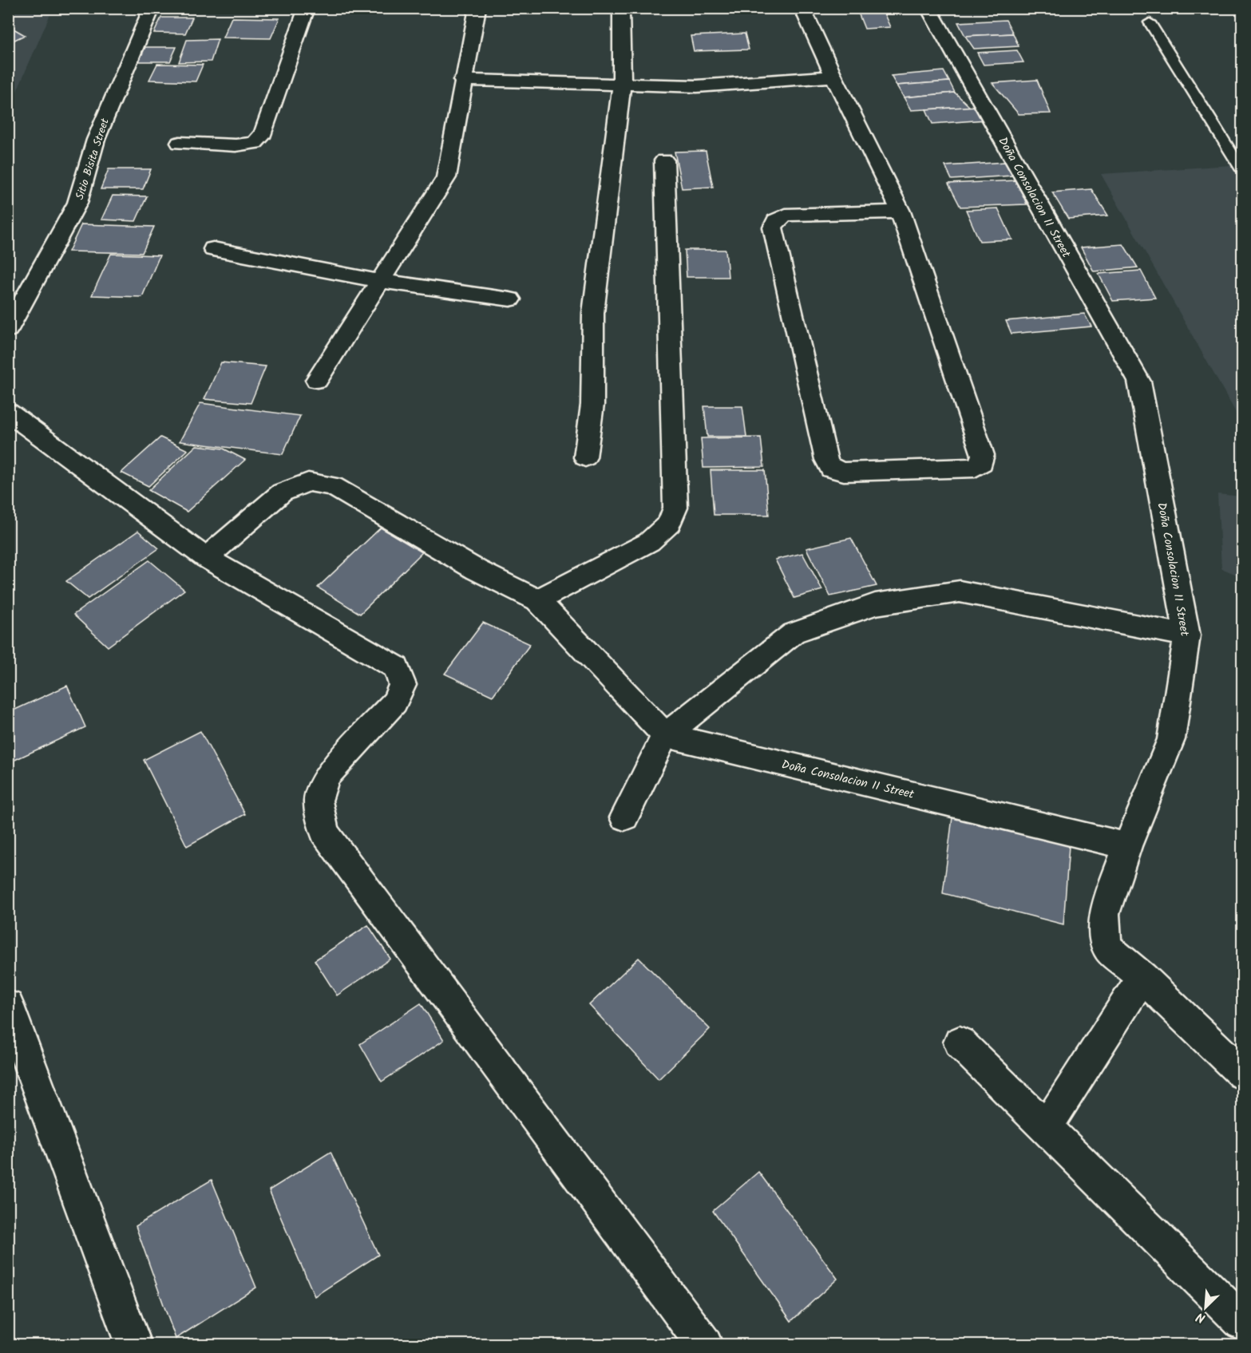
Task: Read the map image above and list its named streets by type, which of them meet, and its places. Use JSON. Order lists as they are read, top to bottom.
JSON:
{
  "streets": {
    "street": ["Sitio Bisita Street", "Doña Consolacion II Street"]
  },
  "north": "bottom left"
}
